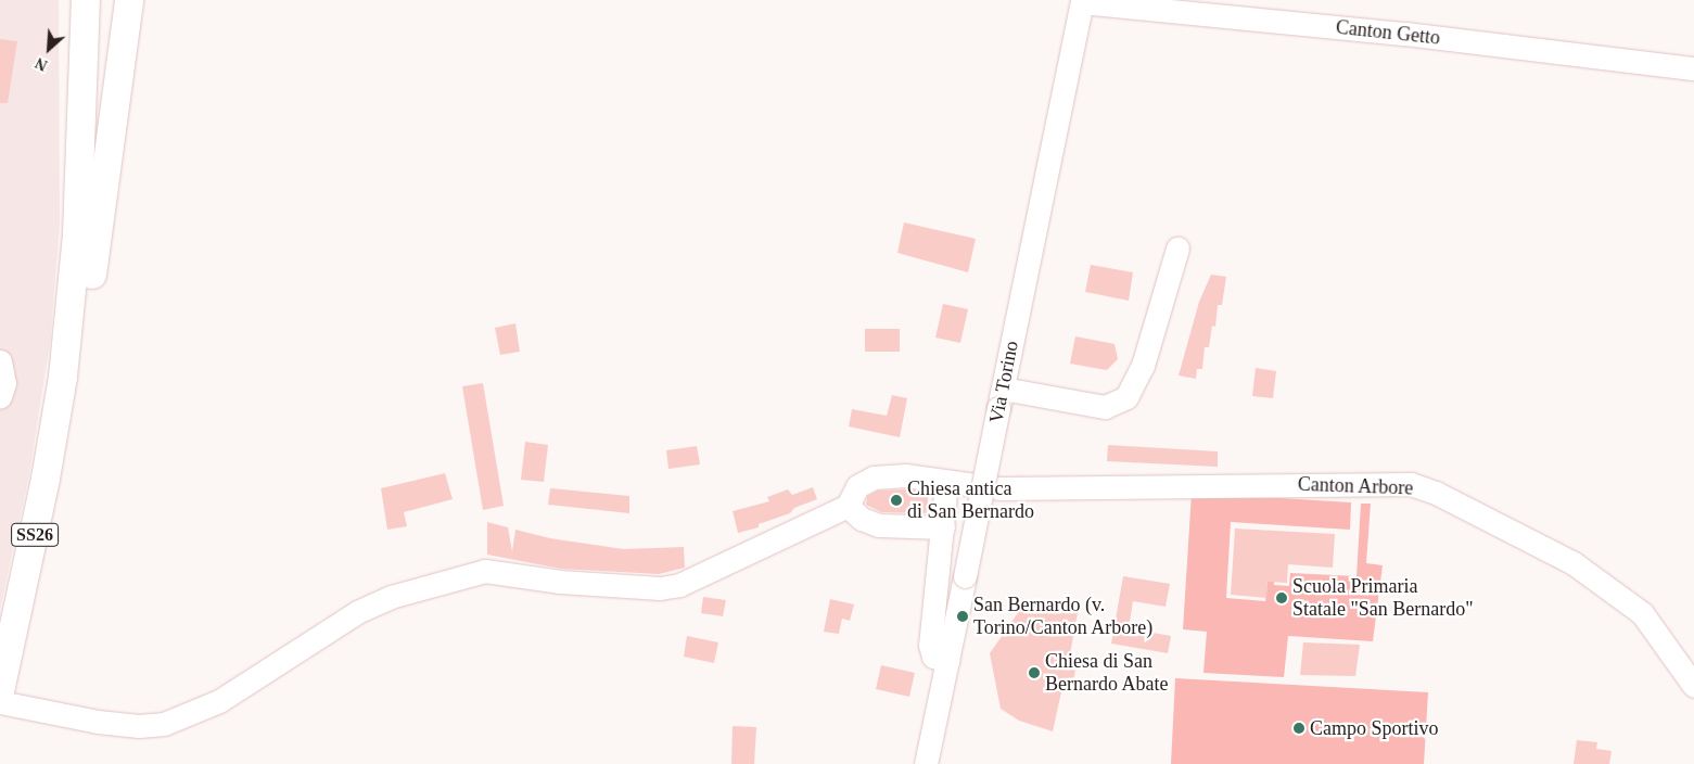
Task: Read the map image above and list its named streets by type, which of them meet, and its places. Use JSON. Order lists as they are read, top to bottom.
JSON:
{
  "streets": {
    "main road": ["SS26"],
    "street": ["Canton Getto", "Via Torino", "Canton Arbore"]
  },
  "crossings": [
    ["Canton Getto", "Via Torino"]
  ],
  "places": [
    "Chiesa antica di San Bernardo",
    "Scuola Primaria Statale \"San Bernardo\"",
    "San Bernardo (v. Torino/Canton Arbore)",
    "Chiesa di San Bernardo Abate",
    "Campo Sportivo"
  ],
  "north": "bottom left"
}
